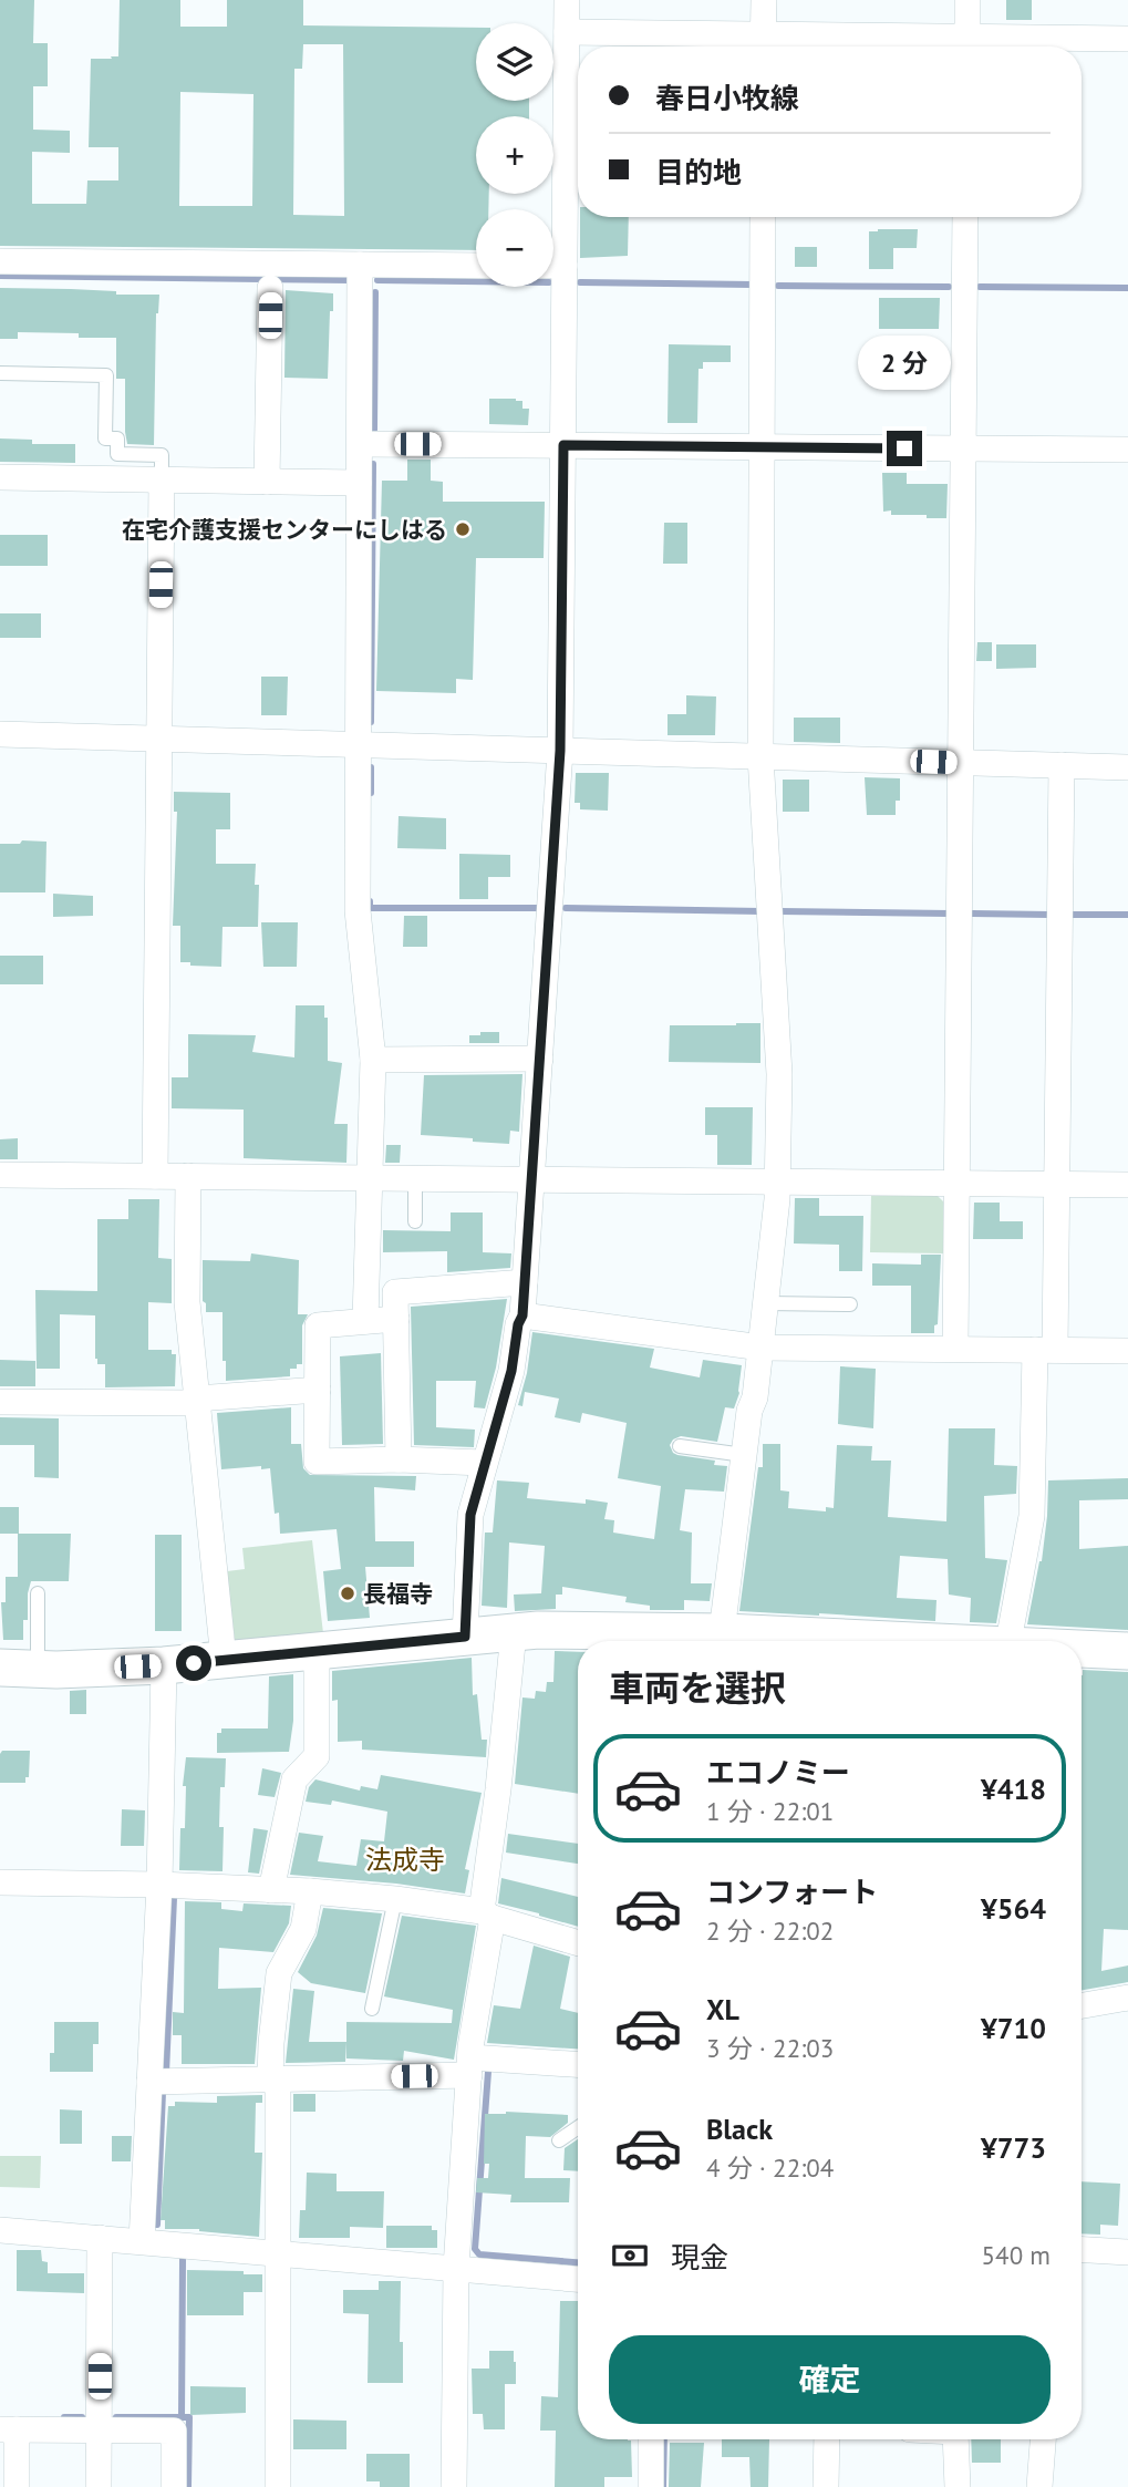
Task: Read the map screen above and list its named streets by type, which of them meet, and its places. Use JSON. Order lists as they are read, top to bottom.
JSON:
{
  "districts": ["法成寺"],
  "places": ["在宅介護支援センターにしはる", "長福寺"],
  "page": {
    "map_buttons": ["+", "−"],
    "banner": ["春日小牧線", "目的地"],
    "bubble": "2 分",
    "heading": "車両を選択",
    "list": [
      {
        "name": "エコノミー",
        "note": "1 分 · 22:01",
        "value": "¥418"
      },
      {
        "name": "コンフォート",
        "note": "2 分 · 22:02",
        "value": "¥564"
      },
      {
        "name": "XL",
        "note": "3 分 · 22:03",
        "value": "¥710"
      },
      {
        "name": "Black",
        "note": "4 分 · 22:04",
        "value": "¥773"
      }
    ],
    "pay": ["現金", "540 m"],
    "buttons": "確定"
  }
}
